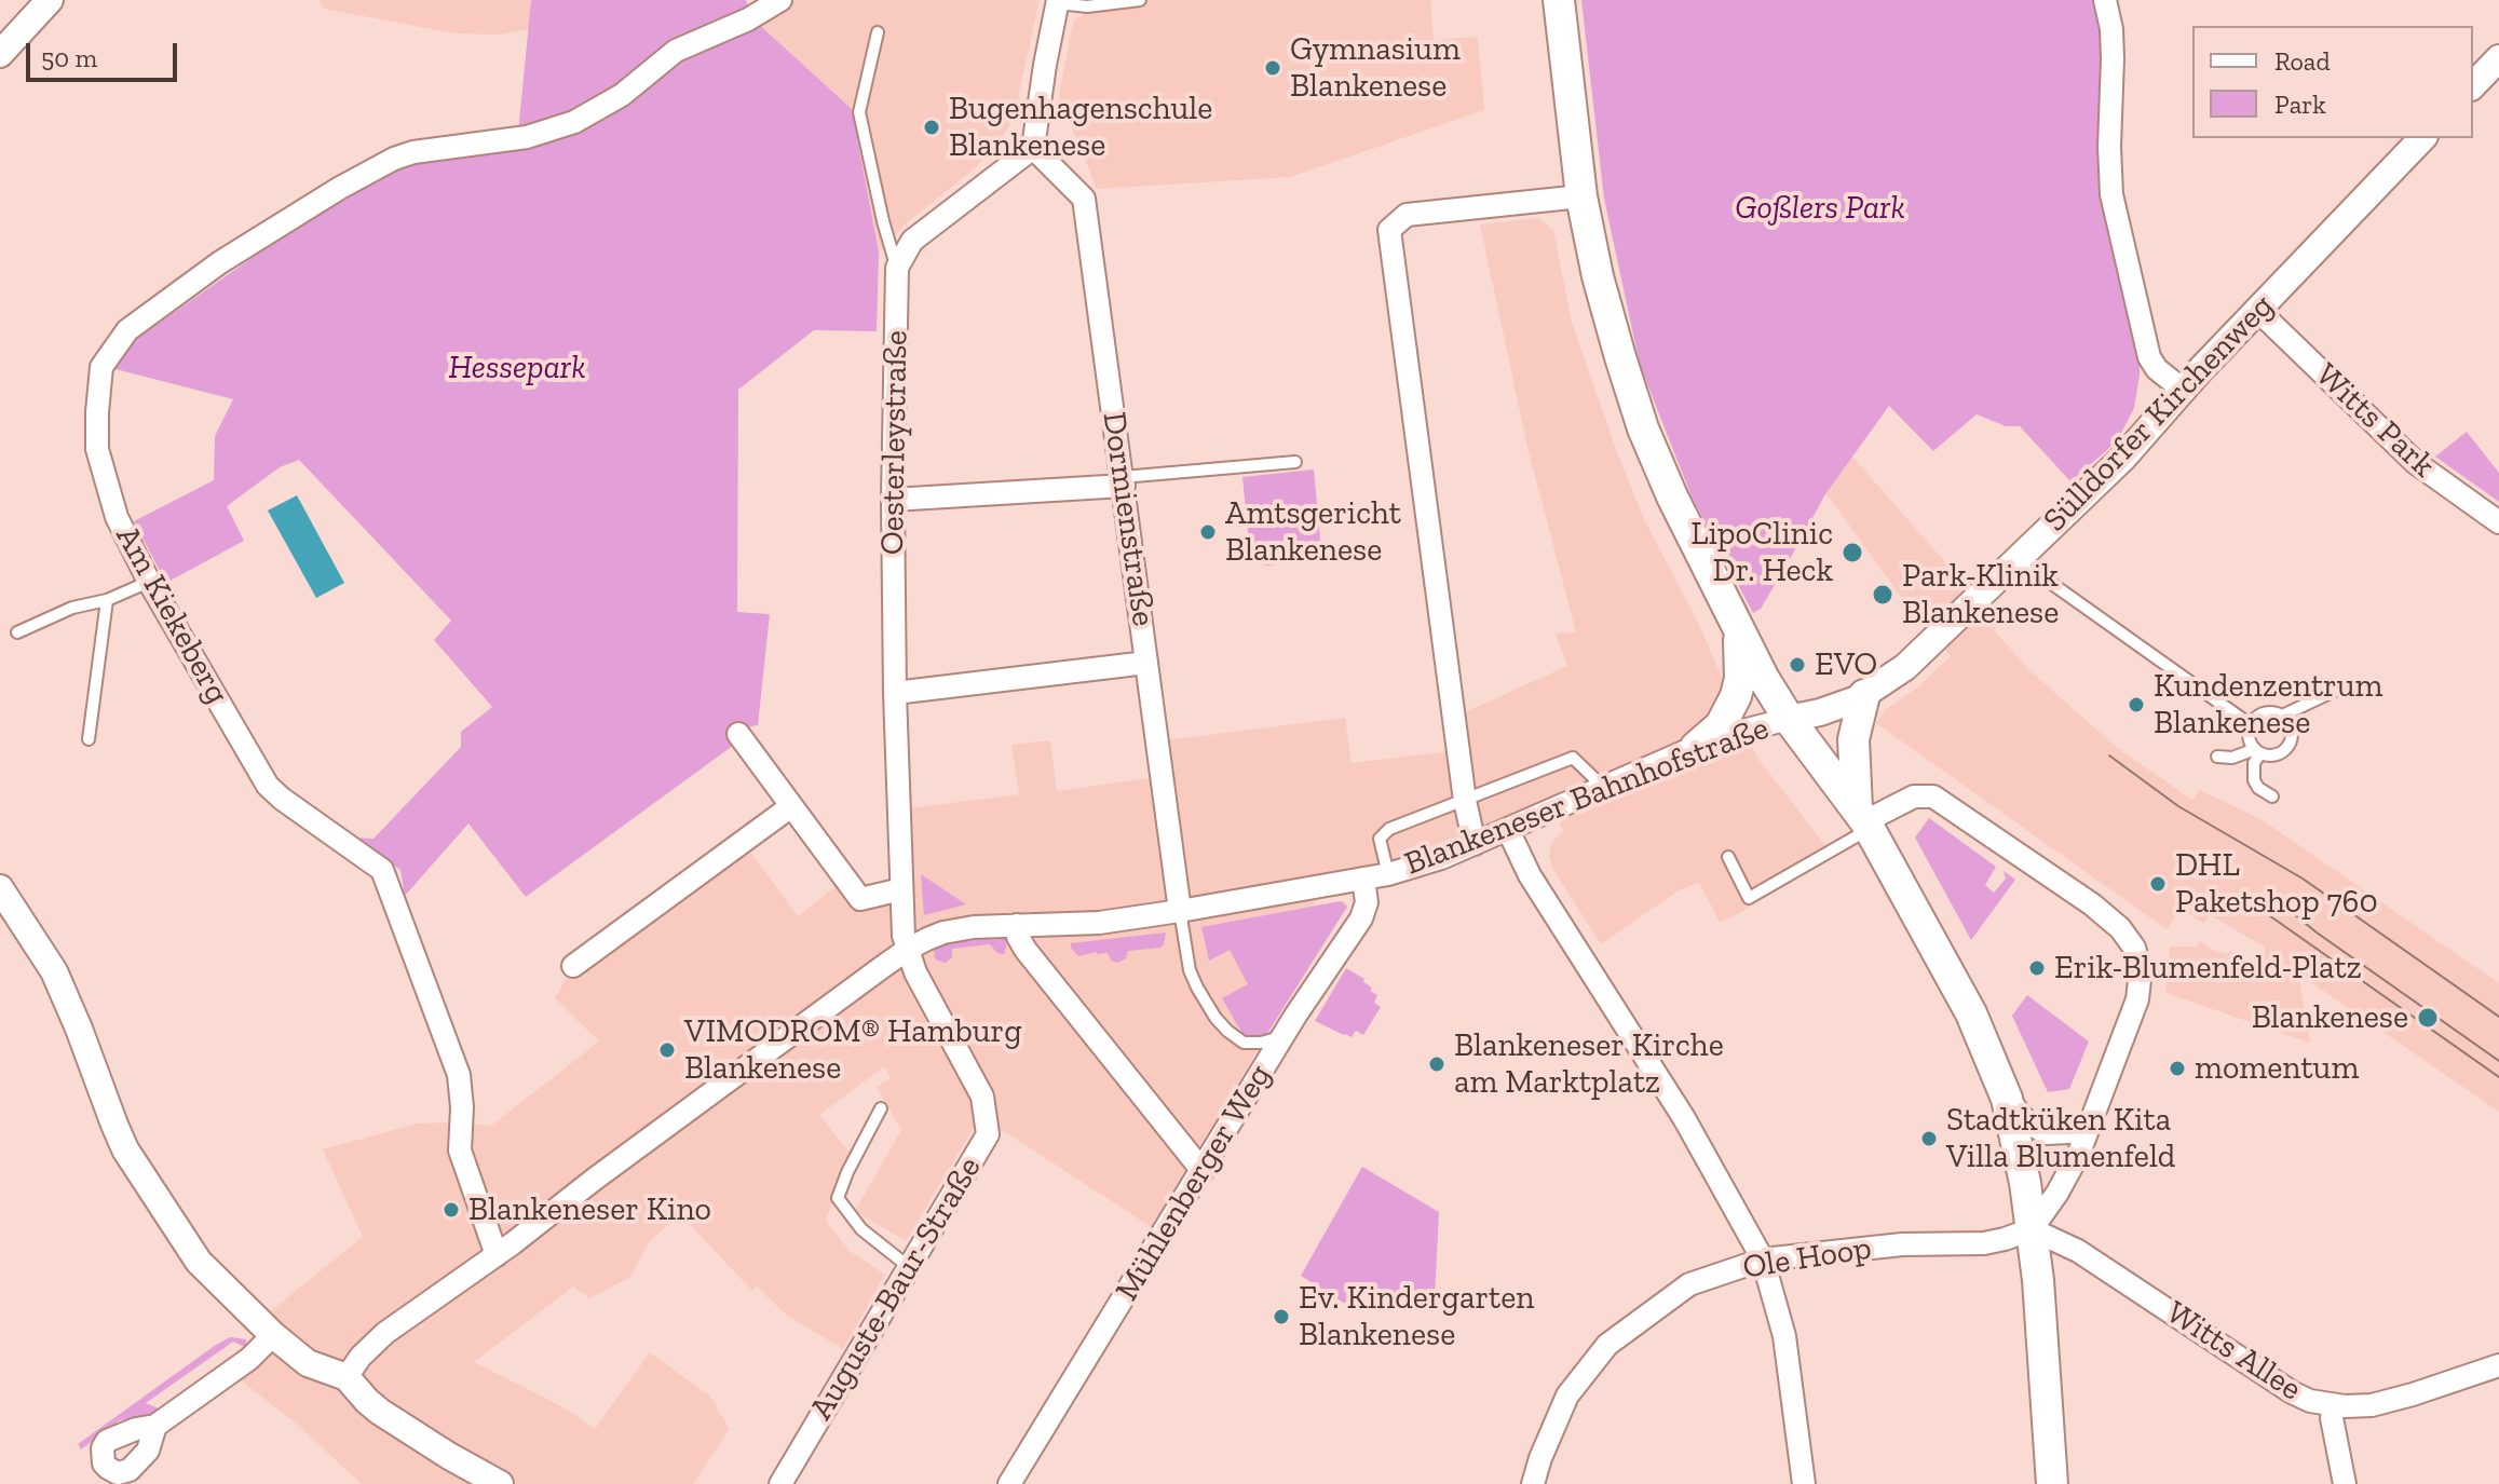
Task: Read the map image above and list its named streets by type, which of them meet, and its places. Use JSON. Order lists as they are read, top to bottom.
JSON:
{
  "streets": {
    "street": [
      "Sülldorfer Kirchenweg",
      "Witts Park",
      "Oesterleystraße",
      "Dormienstraße",
      "Am Kiekeberg",
      "Blankeneser Bahnhofstraße",
      "Mühlenberger Weg",
      "Ole Hoop",
      "Auguste-Baur-Straße",
      "Witts Allee"
    ]
  },
  "crossings": [
    ["Sülldorfer Kirchenweg", "Witts Park"],
    ["Sülldorfer Kirchenweg", "Blankeneser Bahnhofstraße"],
    ["Oesterleystraße", "Blankeneser Bahnhofstraße"],
    ["Oesterleystraße", "Auguste-Baur-Straße"],
    ["Dormienstraße", "Blankeneser Bahnhofstraße"],
    ["Am Kiekeberg", "Blankeneser Bahnhofstraße"],
    ["Blankeneser Bahnhofstraße", "Mühlenberger Weg"],
    ["Blankeneser Bahnhofstraße", "Auguste-Baur-Straße"],
    ["Ole Hoop", "Witts Allee"]
  ],
  "parks": ["Goßlers Park", "Hessepark"],
  "places": [
    "Gymnasium Blankenese",
    "Bugenhagenschule Blankenese",
    "Amtsgericht Blankenese",
    "LipoClinic Dr. Heck",
    "Park-Klinik Blankenese",
    "EVO",
    "Kundenzentrum Blankenese",
    "DHL Paketshop 760",
    "Erik-Blumenfeld-Platz",
    "Blankenese",
    "VIMODROM® Hamburg Blankenese",
    "Blankeneser Kirche am Marktplatz",
    "momentum",
    "Stadtküken Kita Villa Blumenfeld",
    "Blankeneser Kino",
    "Ev. Kindergarten Blankenese"
  ],
  "legend": ["Road", "Park"],
  "scale_bar": "50 m"
}
